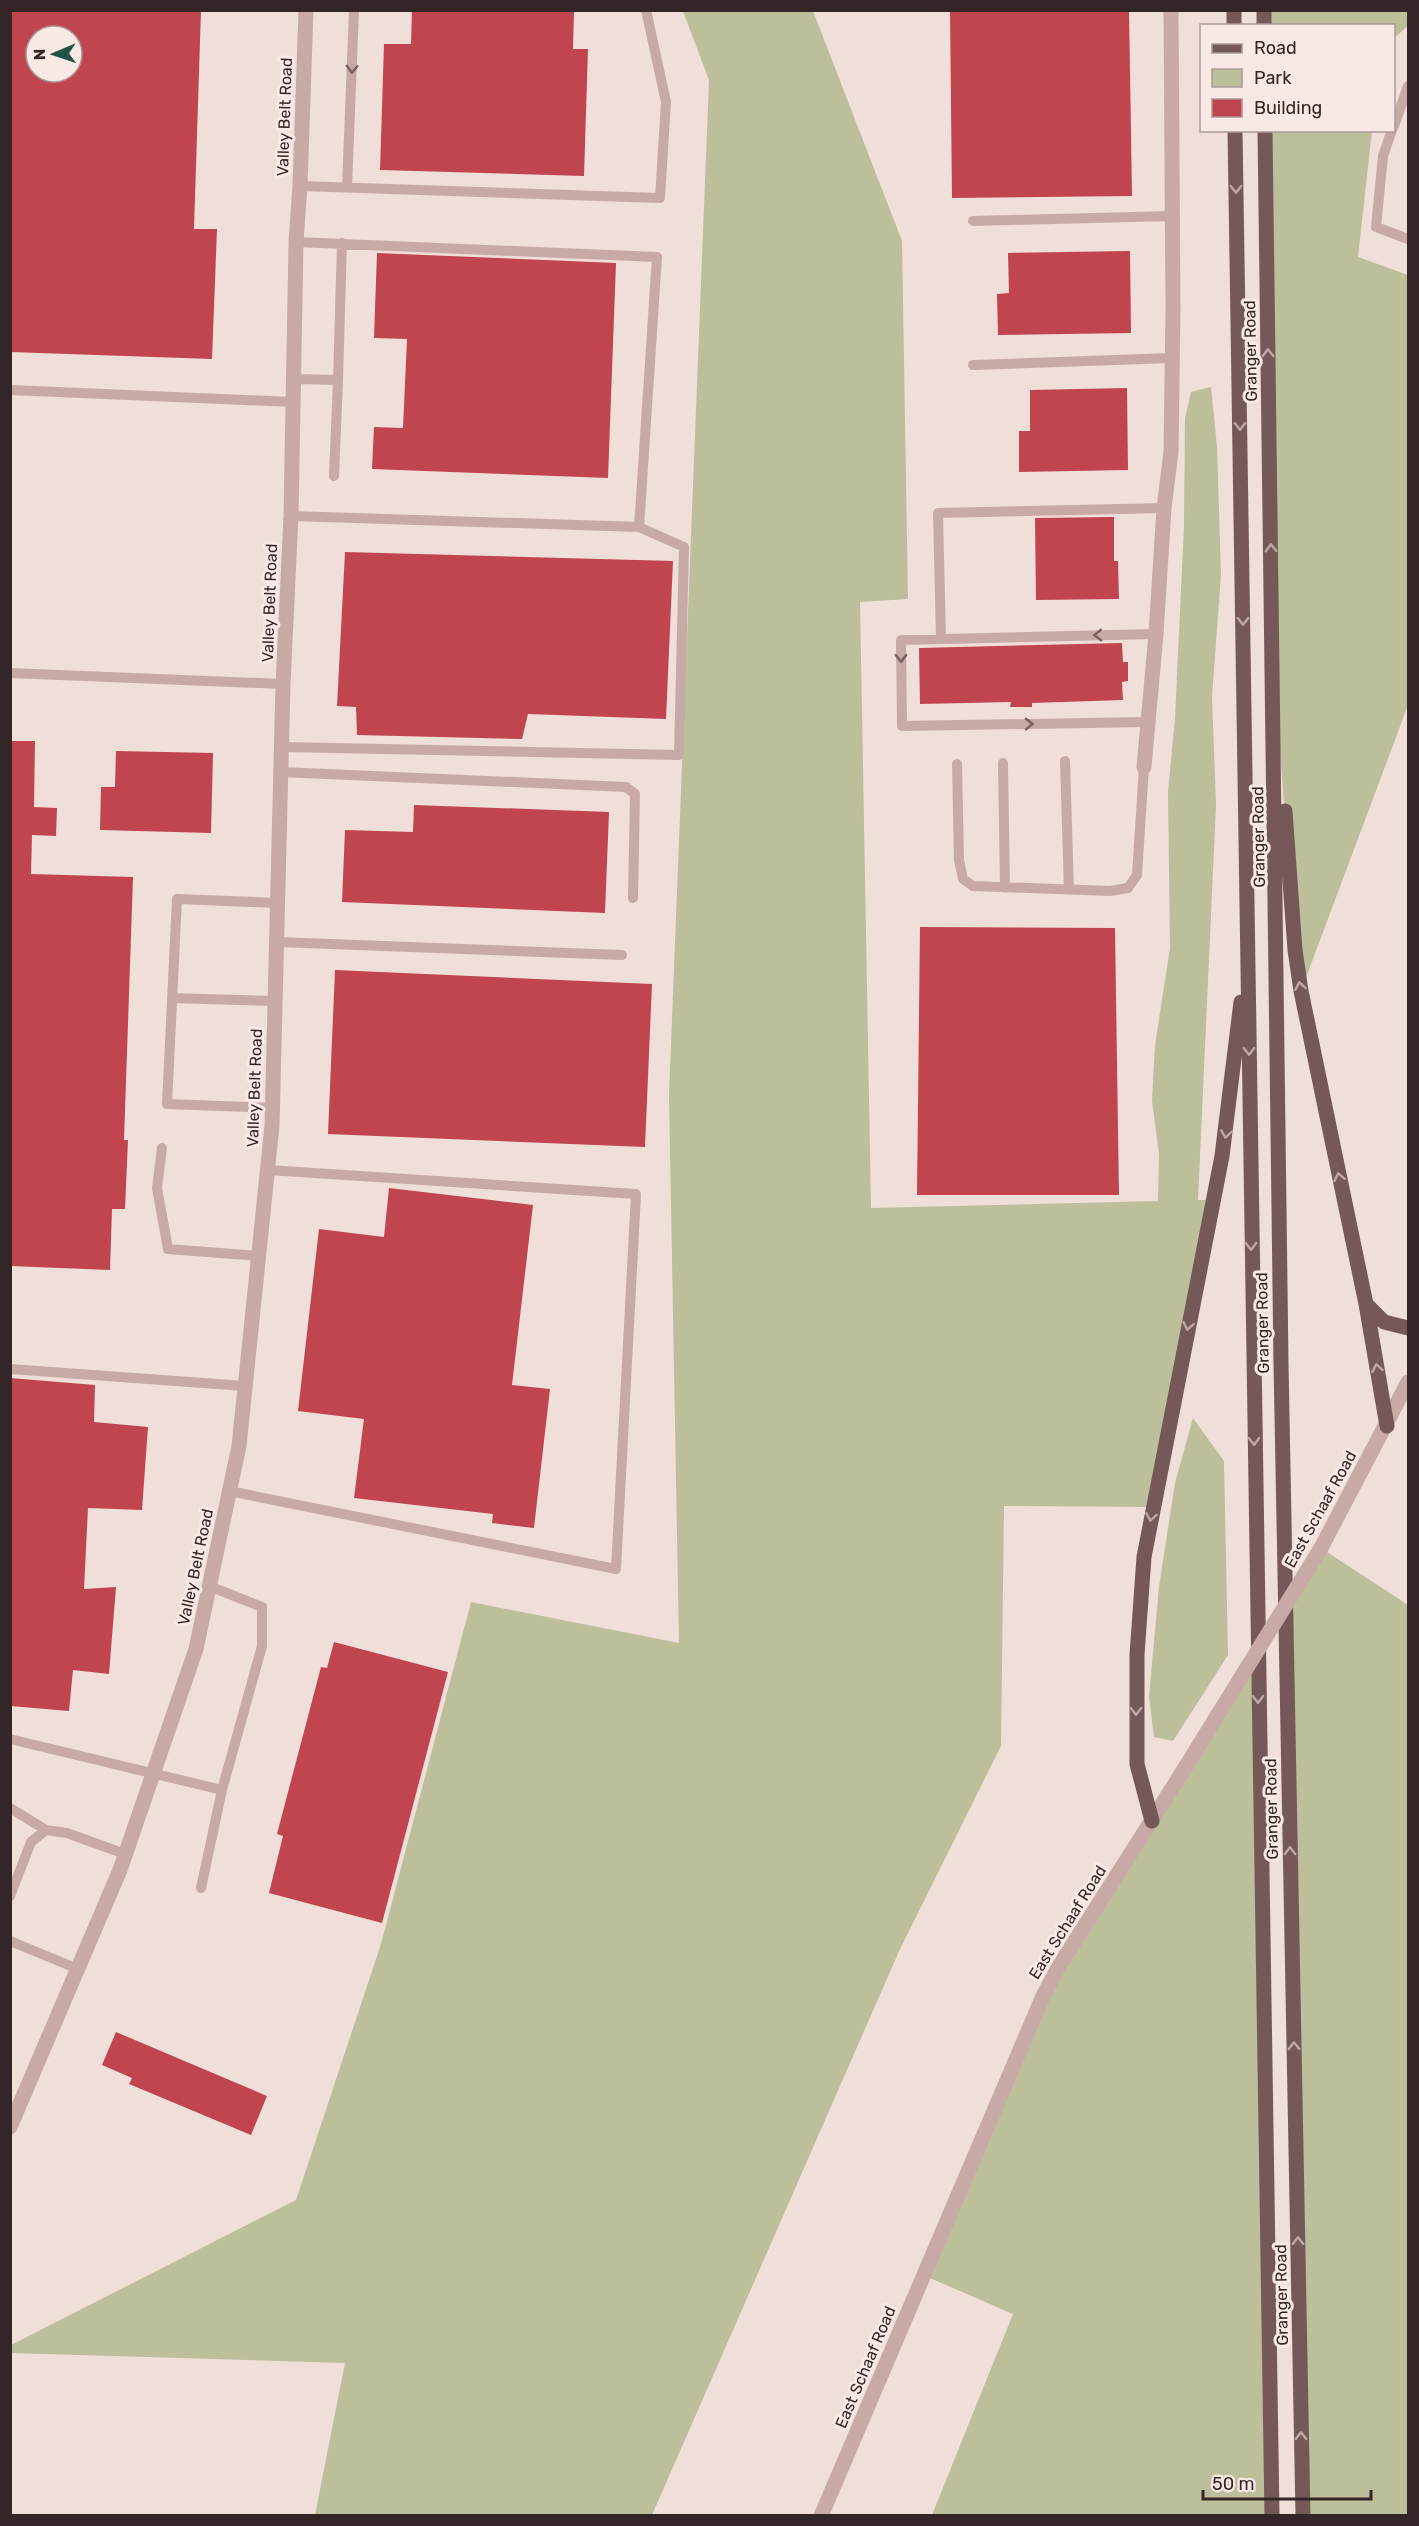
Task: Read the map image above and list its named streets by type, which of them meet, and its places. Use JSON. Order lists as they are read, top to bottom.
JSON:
{
  "streets": {
    "main road": ["Granger Road"],
    "street": ["Valley Belt Road", "East Schaaf Road"]
  },
  "legend": ["Road", "Park", "Building"],
  "scale_bar": "50 m",
  "north": "left"
}
